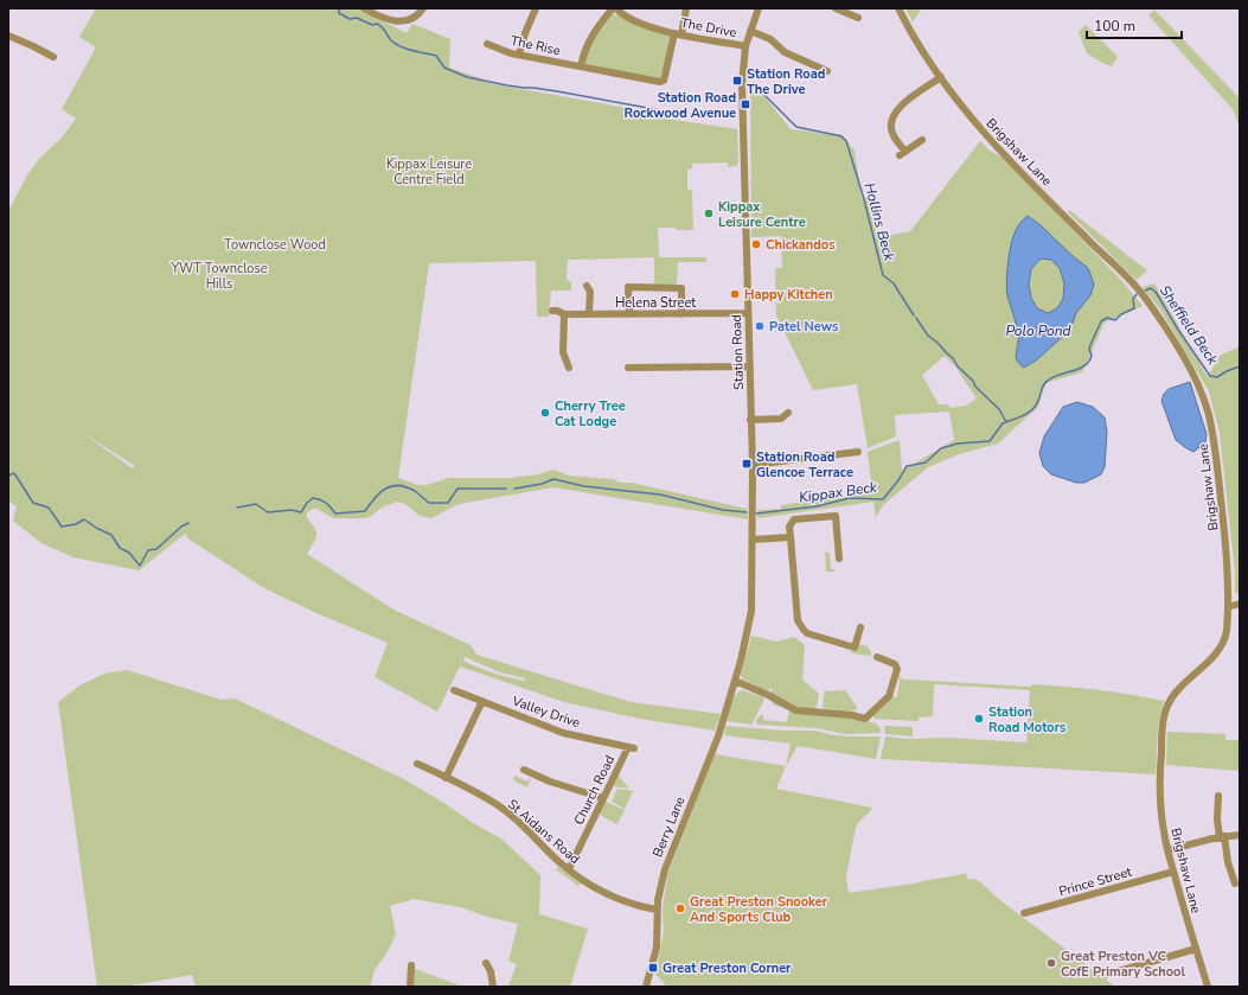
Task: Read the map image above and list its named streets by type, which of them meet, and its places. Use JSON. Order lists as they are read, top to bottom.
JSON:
{
  "streets": {
    "street": [
      "The Drive",
      "The Rise",
      "Brigshaw Lane",
      "Helena Street",
      "Station Road",
      "Valley Drive",
      "Church Road",
      "Berry Lane",
      "St Aidans Road",
      "Prince Street"
    ]
  },
  "crossings": [
    ["The Drive", "The Rise"],
    ["The Drive", "Station Road"],
    ["Brigshaw Lane", "Prince Street"],
    ["Helena Street", "Station Road"],
    ["Station Road", "Berry Lane"],
    ["Valley Drive", "Church Road"],
    ["Church Road", "St Aidans Road"],
    ["Berry Lane", "St Aidans Road"]
  ],
  "water": [
    "Hollins Beck",
    "Sheffield Beck",
    "Polo Pond",
    "Kippax Beck"
  ],
  "parks": ["Kippax Leisure Centre Field", "Townclose Wood", "YWT Townclose Hills"],
  "places": {
    "transit": [
      "Station Road The Drive",
      "Station Road Rockwood Avenue",
      "Station Road Glencoe Terrace",
      "Great Preston Corner"
    ],
    "other": [
      "Kippax Leisure Centre",
      "Chickandos",
      "Happy Kitchen",
      "Patel News",
      "Cherry Tree Cat Lodge",
      "Station Road Motors",
      "Great Preston Snooker And Sports Club",
      "Great Preston VC CofE Primary School"
    ]
  },
  "scale_bar": "100 m"
}
